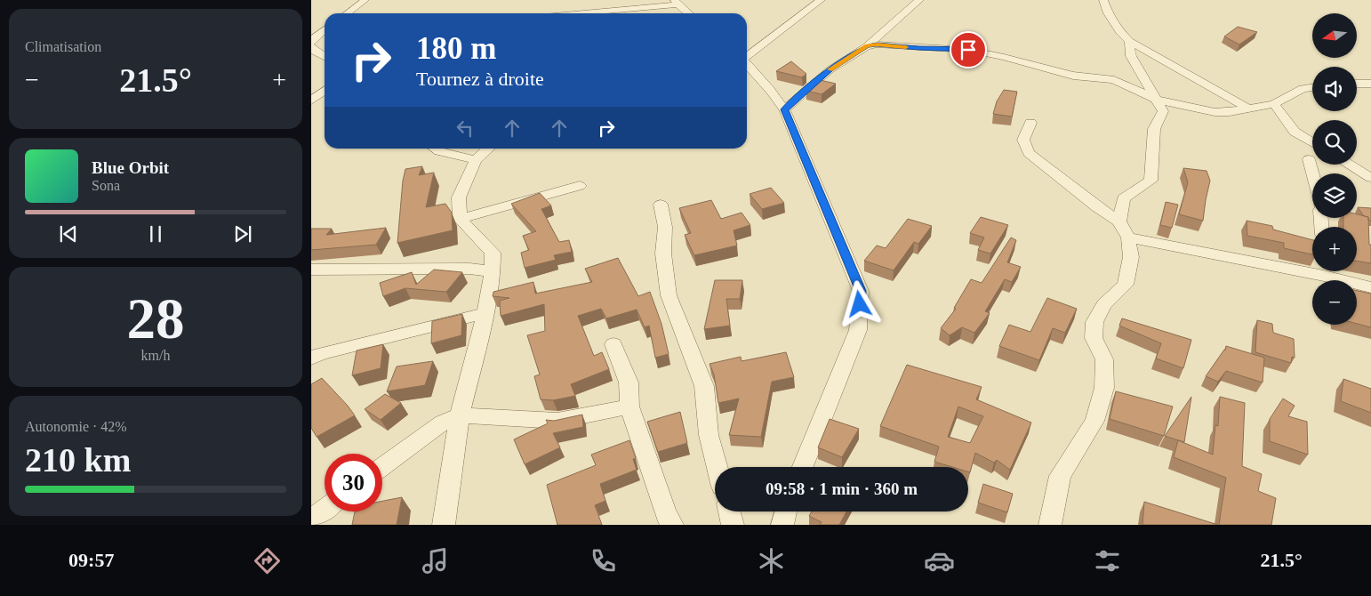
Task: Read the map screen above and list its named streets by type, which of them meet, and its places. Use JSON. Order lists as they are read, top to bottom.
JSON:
{
  "north": "left",
  "page": {
    "tile": [
      "Climatisation",
      ["28", "km/h"],
      ["Autonomie · 42%", "210 km"]
    ],
    "map_buttons": ["+", "−"],
    "turn": ["180 m", "Tournez à droite"],
    "heat": ["−", "21.5°", "+"],
    "song": ["Blue Orbit", "Sona"],
    "limit": "30",
    "trip": "09:58 · 1 min · 360 m",
    "tabs": ["09:57", "21.5°"]
  }
}
